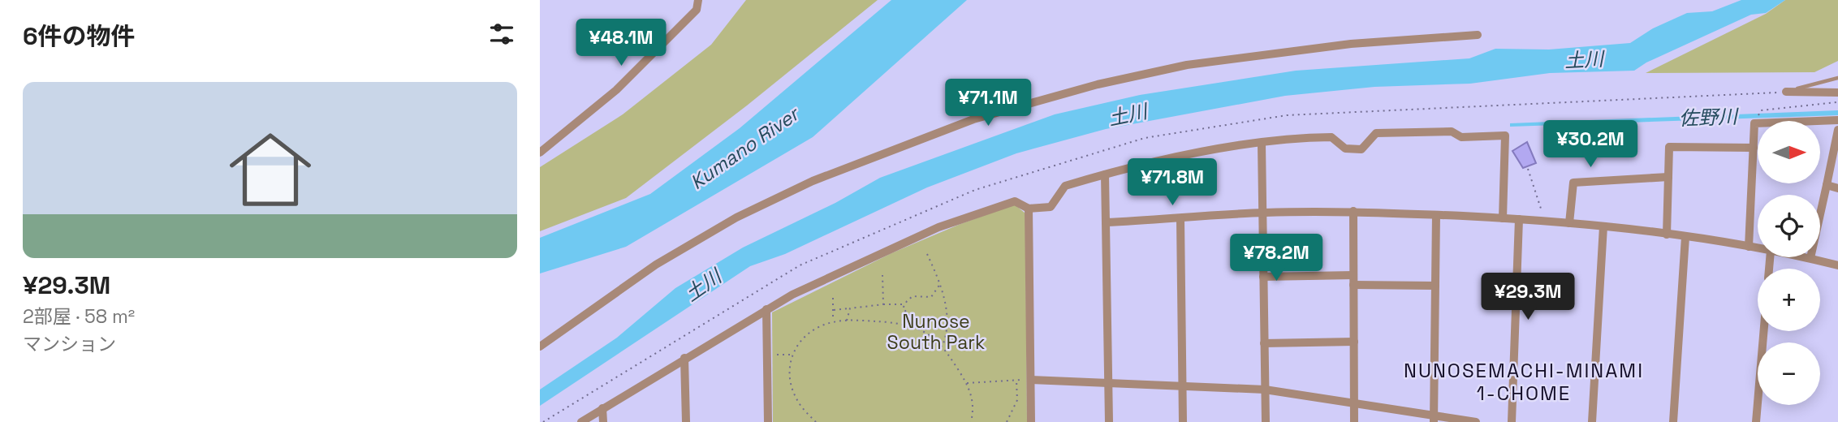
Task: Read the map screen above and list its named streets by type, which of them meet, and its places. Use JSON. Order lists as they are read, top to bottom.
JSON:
{
  "districts": ["NUNOSEMACHI-MINAMI 1-CHOME"],
  "water": ["土川", "佐野川", "Kumano River"],
  "parks": ["Nunose South Park"],
  "north": "right",
  "page": {
    "heading": "6件の物件",
    "price": [
      "¥48.1M",
      "¥71.1M",
      "¥30.2M",
      "¥71.8M",
      "¥78.2M",
      "¥29.3M"
    ],
    "list": [
      {
        "name": "¥29.3M",
        "note": "2部屋 · 58 m² · マンション"
      }
    ],
    "map_buttons": ["+", "−"]
  }
}
